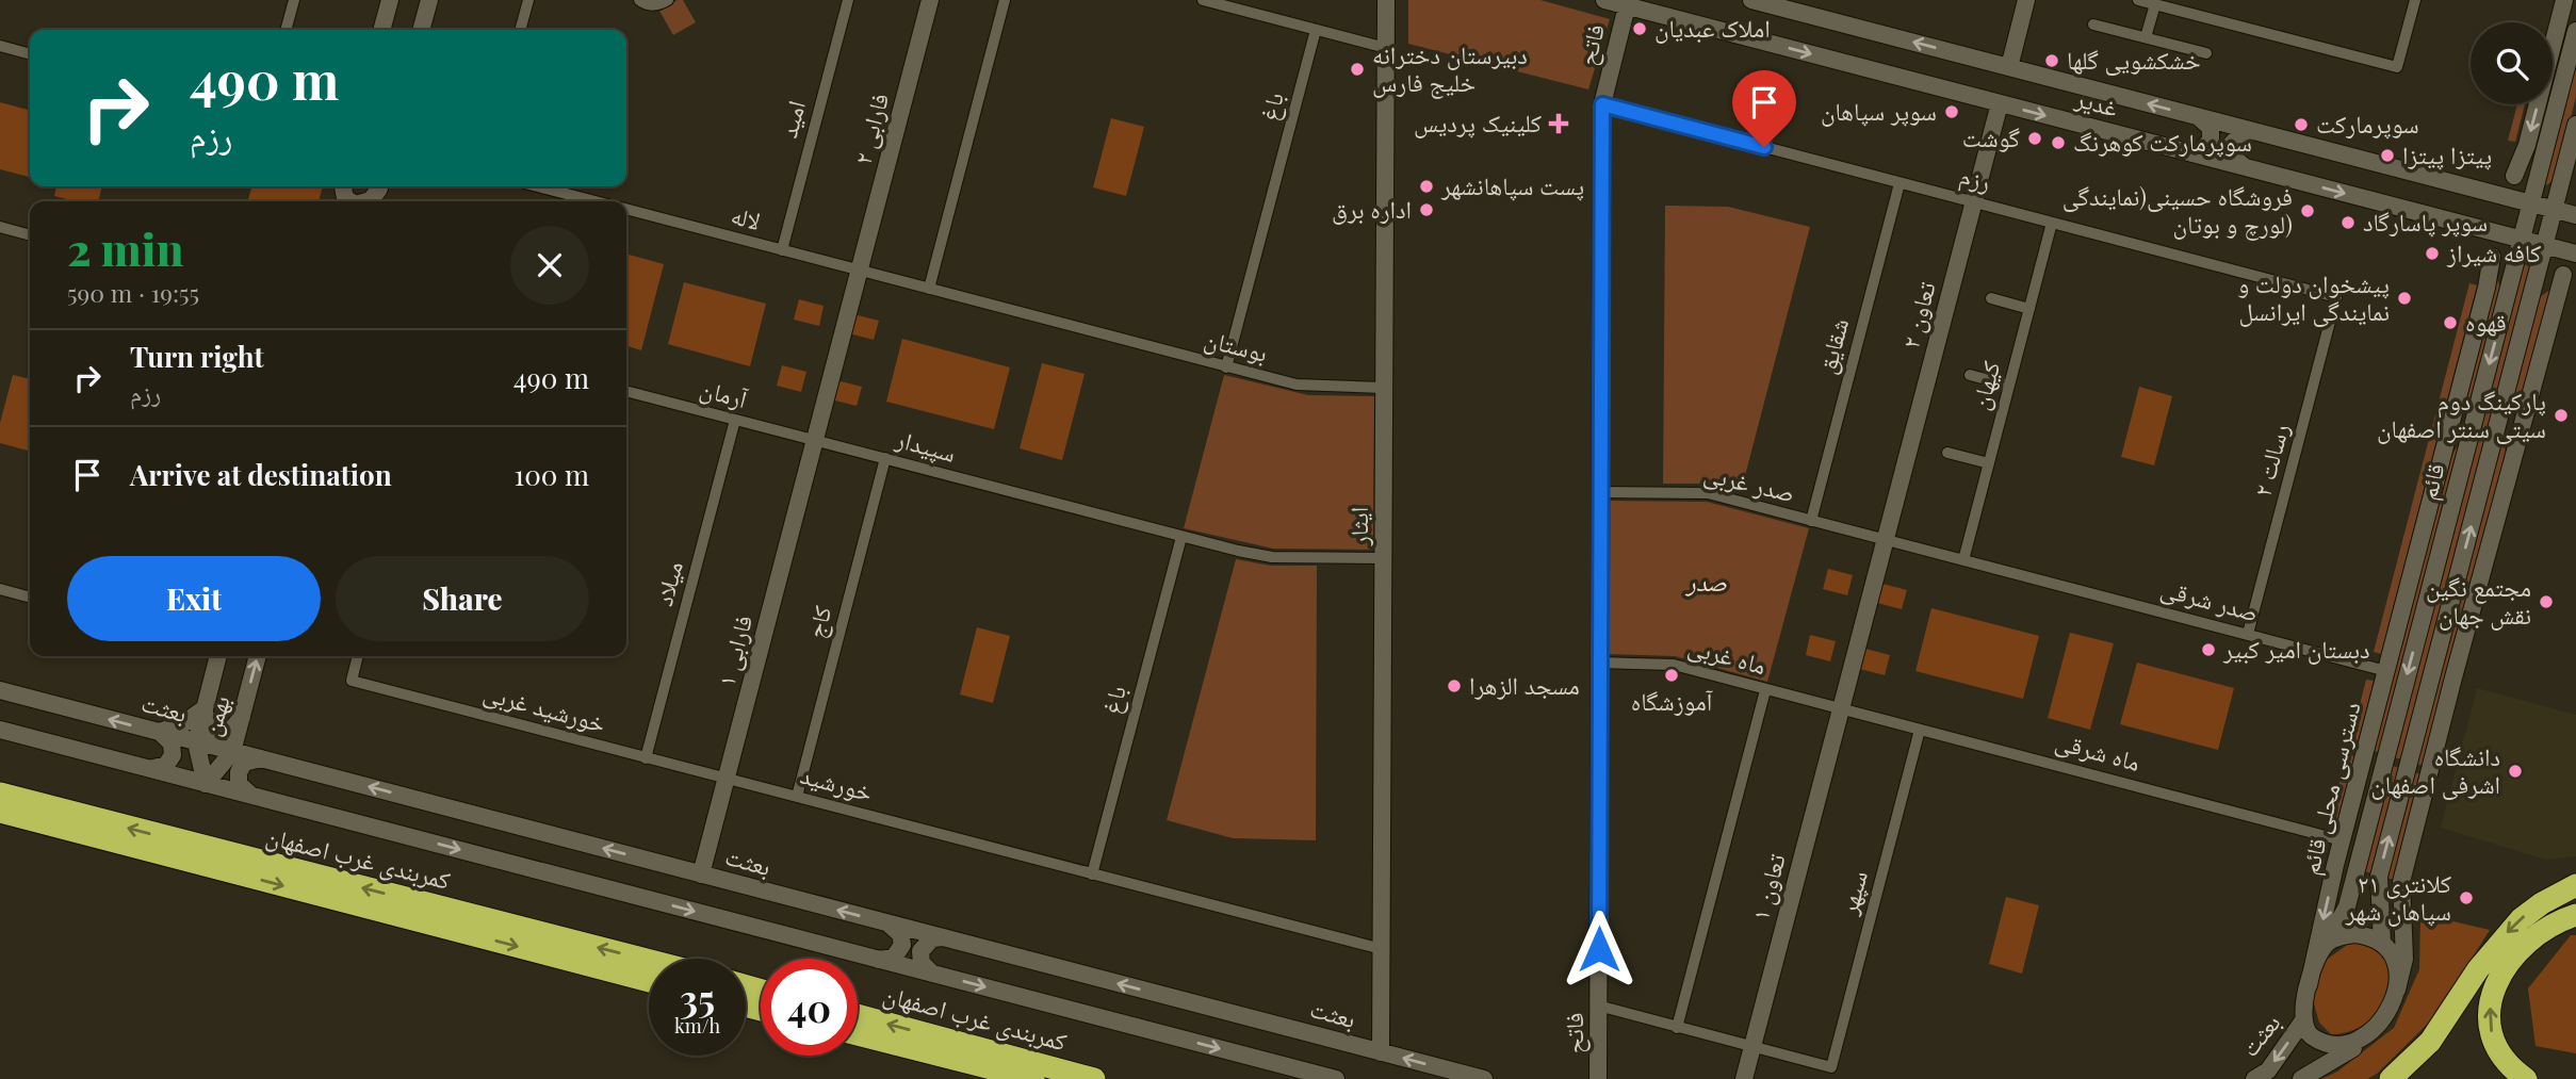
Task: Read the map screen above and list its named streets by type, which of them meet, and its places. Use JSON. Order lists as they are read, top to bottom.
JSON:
{
  "streets": {
    "highway": ["کمربندی غرب اصفهان"],
    "main road": [
      "فاتح",
      "غدیر",
      "فارابی ۲",
      "تعاون ۲",
      "قائم",
      "ایثار",
      "فارابی ۱",
      "بعثت",
      "بهمن",
      "دسترسی محلی قائم",
      "تعاون ۱"
    ],
    "street": [
      "باغ",
      "امید",
      "رزم",
      "لاله",
      "بوستان",
      "شقایق",
      "کیهان",
      "آرمان",
      "سپیدار",
      "رسالت ۲",
      "صدر غربی",
      "میلاد",
      "صدر شرقی",
      "کاج",
      "ماه غربی",
      "خورشید غربی",
      "ماه شرقی",
      "خورشید",
      "سپهر"
    ]
  },
  "crossings": [
    ["فاتح", "غدیر"],
    ["فاتح", "رزم"],
    ["فاتح", "صدر غربی"],
    ["فاتح", "ماه غربی"],
    ["غدیر", "تعاون ۲"],
    ["غدیر", "قائم"],
    ["باغ", "بوستان"],
    ["باغ", "سپیدار"],
    ["باغ", "خورشید"],
    ["امید", "لاله"],
    ["فارابی ۲", "لاله"],
    ["فارابی ۲", "آرمان"],
    ["فارابی ۲", "سپیدار"],
    ["فارابی ۲", "فارابی ۱"],
    ["رزم", "تعاون ۲"],
    ["رزم", "شقایق"],
    ["رزم", "کیهان"],
    ["رزم", "رسالت ۲"],
    ["لاله", "بوستان"],
    ["تعاون ۲", "صدر غربی"],
    ["تعاون ۲", "صدر شرقی"],
    ["تعاون ۲", "ماه غربی"],
    ["تعاون ۲", "ماه شرقی"],
    ["تعاون ۲", "تعاون ۱"],
    ["بوستان", "ایثار"],
    ["شقایق", "صدر غربی"],
    ["کیهان", "صدر شرقی"],
    ["آرمان", "سپیدار"],
    ["آرمان", "میلاد"],
    ["آرمان", "فارابی ۱"],
    ["سپیدار", "ایثار"],
    ["سپیدار", "کاج"],
    ["سپیدار", "فارابی ۱"],
    ["رسالت ۲", "صدر شرقی"],
    ["قائم", "بعثت"],
    ["قائم", "دسترسی محلی قائم"],
    ["صدر غربی", "صدر شرقی"],
    ["ایثار", "بعثت"],
    ["ایثار", "خورشید"],
    ["میلاد", "خورشید غربی"],
    ["صدر شرقی", "دسترسی محلی قائم"],
    ["کاج", "خورشید"],
    ["فارابی ۱", "بعثت"],
    ["فارابی ۱", "خورشید غربی"],
    ["فارابی ۱", "خورشید"],
    ["ماه غربی", "ماه شرقی"],
    ["ماه غربی", "تعاون ۱"],
    ["بعثت", "بهمن"],
    ["بعثت", "دسترسی محلی قائم"],
    ["خورشید غربی", "خورشید"],
    ["ماه شرقی", "دسترسی محلی قائم"],
    ["ماه شرقی", "تعاون ۱"],
    ["ماه شرقی", "سپهر"],
    ["تعاون ۱", "سپهر"]
  ],
  "parks": ["صدر"],
  "places": {
    "other": [
      "املاک عبدیان",
      "خشکشویی گلها",
      "دبیرستان دخترانه خلیج فارس",
      "سوپر سپاهان",
      "سوپرمارکت",
      "گوشت",
      "سوپرمارکت کوهرنگ",
      "پیتزا پیتزا",
      "پست سپاهانشهر",
      "اداره برق",
      "فروشگاه حسینی(نمایندگی لورچ و بوتان)",
      "سوپر پاسارگاد",
      "کافه شیراز",
      "پیشخوان دولت و نمایندگی ایرانسل",
      "قهوه",
      "پارکینگ دوم سیتی سنتر اصفهان",
      "مجتمع نگین نقش جهان",
      "دبستان امیر کبیر",
      "آموزشگاه",
      "مسجد الزهرا",
      "دانشگاه اشرفی اصفهان",
      "کلانتری ۲۱ سپاهان شهر"
    ],
    "health": ["کلینیک پردیس"]
  },
  "page": {
    "turn": ["490 m", "رزم"],
    "heading": ["2 min", "590 m · 19:55"],
    "list": [
      {
        "name": "Turn right",
        "note": "رزم",
        "value": "490 m"
      },
      {
        "name": "Arrive at destination",
        "value": "100 m"
      }
    ],
    "buttons": ["Exit", "Share"],
    "speed": "35 km/h",
    "limit": "40"
  }
}
